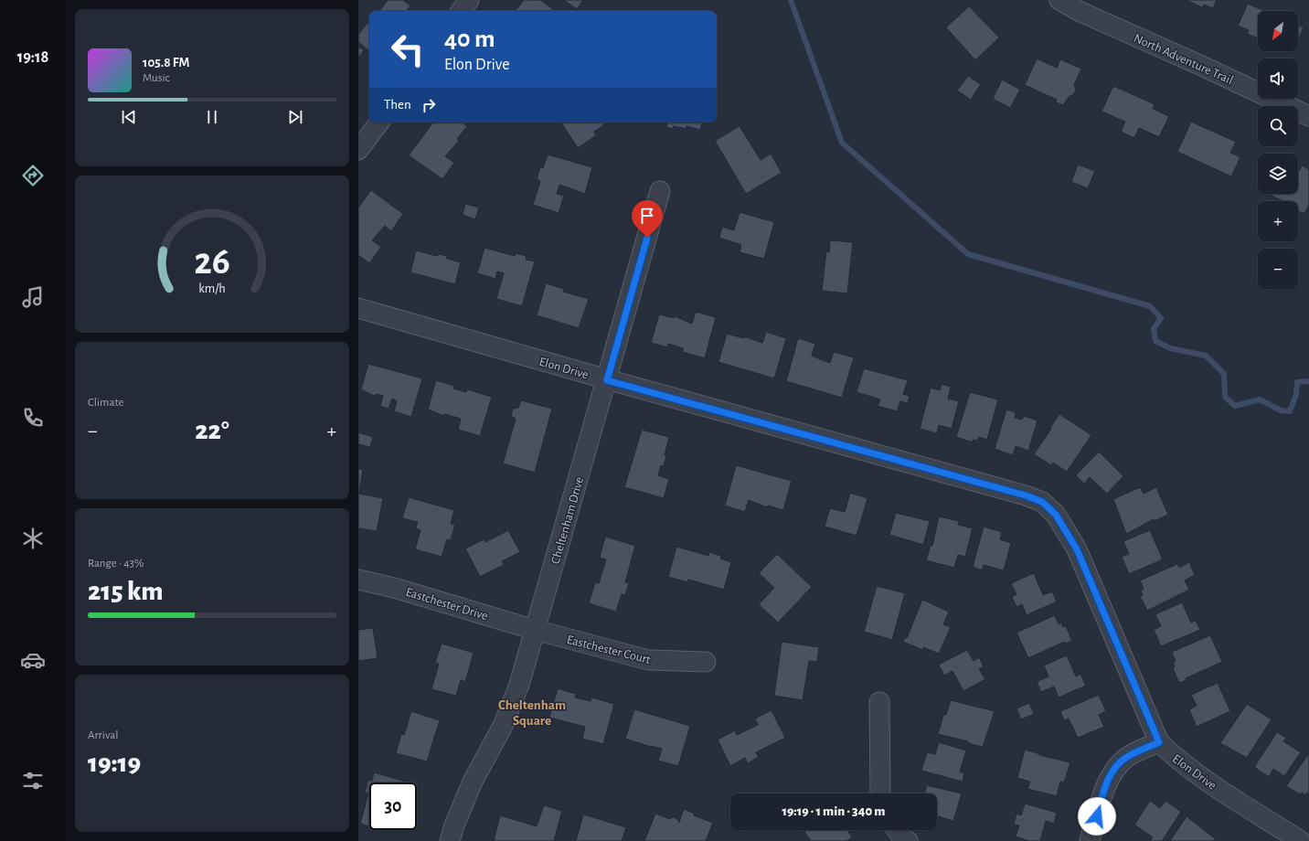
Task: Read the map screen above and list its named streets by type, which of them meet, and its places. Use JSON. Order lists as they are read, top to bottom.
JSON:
{
  "streets": {
    "street": [
      "North Adventure Trail",
      "Elon Drive",
      "Cheltenham Drive",
      "Eastchester Drive",
      "Eastchester Court"
    ]
  },
  "crossings": [
    ["Elon Drive", "Cheltenham Drive"],
    ["Cheltenham Drive", "Eastchester Drive"],
    ["Cheltenham Drive", "Eastchester Court"],
    ["Eastchester Drive", "Eastchester Court"]
  ],
  "districts": ["Cheltenham Square"],
  "north": "bottom left",
  "page": {
    "tabs": "19:18",
    "map_buttons": ["+", "−"],
    "turn": ["40 m", "Elon Drive"],
    "song": ["105.8 FM", "Music"],
    "then": "Then",
    "tile": [
      "Climate",
      ["Range · 43%", "215 km"],
      ["Arrival", "19:19"]
    ],
    "heat": ["−", "22°", "+"],
    "limit": "30",
    "trip": "19:19 · 1 min · 340 m",
    "gauge": ["26", "km/h"]
  }
}
